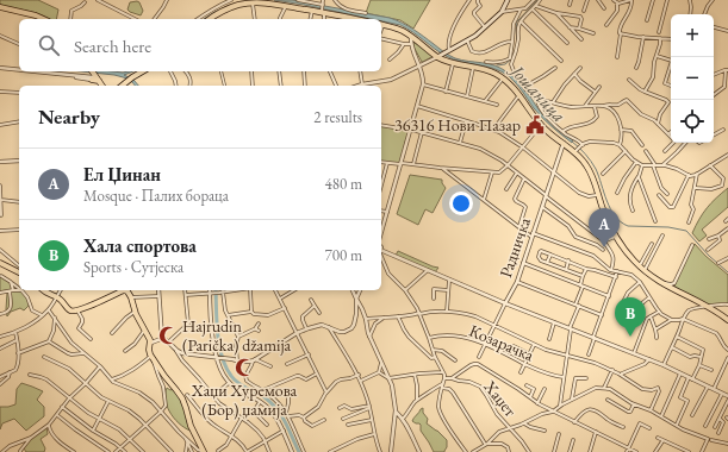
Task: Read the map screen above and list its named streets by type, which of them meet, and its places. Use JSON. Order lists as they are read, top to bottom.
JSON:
{
  "streets": {
    "street": ["Радничка", "Козарачка", "Хаџет"]
  },
  "crossings": [
    ["Радничка", "Козарачка"]
  ],
  "water": ["Јошаница"],
  "places": {
    "public building": ["36316 Нови Пазар"],
    "mosque": ["Hajrudin (Parička) džamija", "Хаџи Хуремова (Бор) џамија"]
  },
  "page": {
    "map_buttons": ["+", "−"],
    "search": "Search here",
    "heading": ["Nearby", "2 results"],
    "list": [
      {
        "mark": "A",
        "name": "Ел Џинан",
        "note": "Mosque · Палих бораца",
        "value": "480 m"
      },
      {
        "mark": "B",
        "name": "Хала спортова",
        "note": "Sports · Сутјеска",
        "value": "700 m"
      }
    ],
    "pins": ["A", "B"]
  }
}
